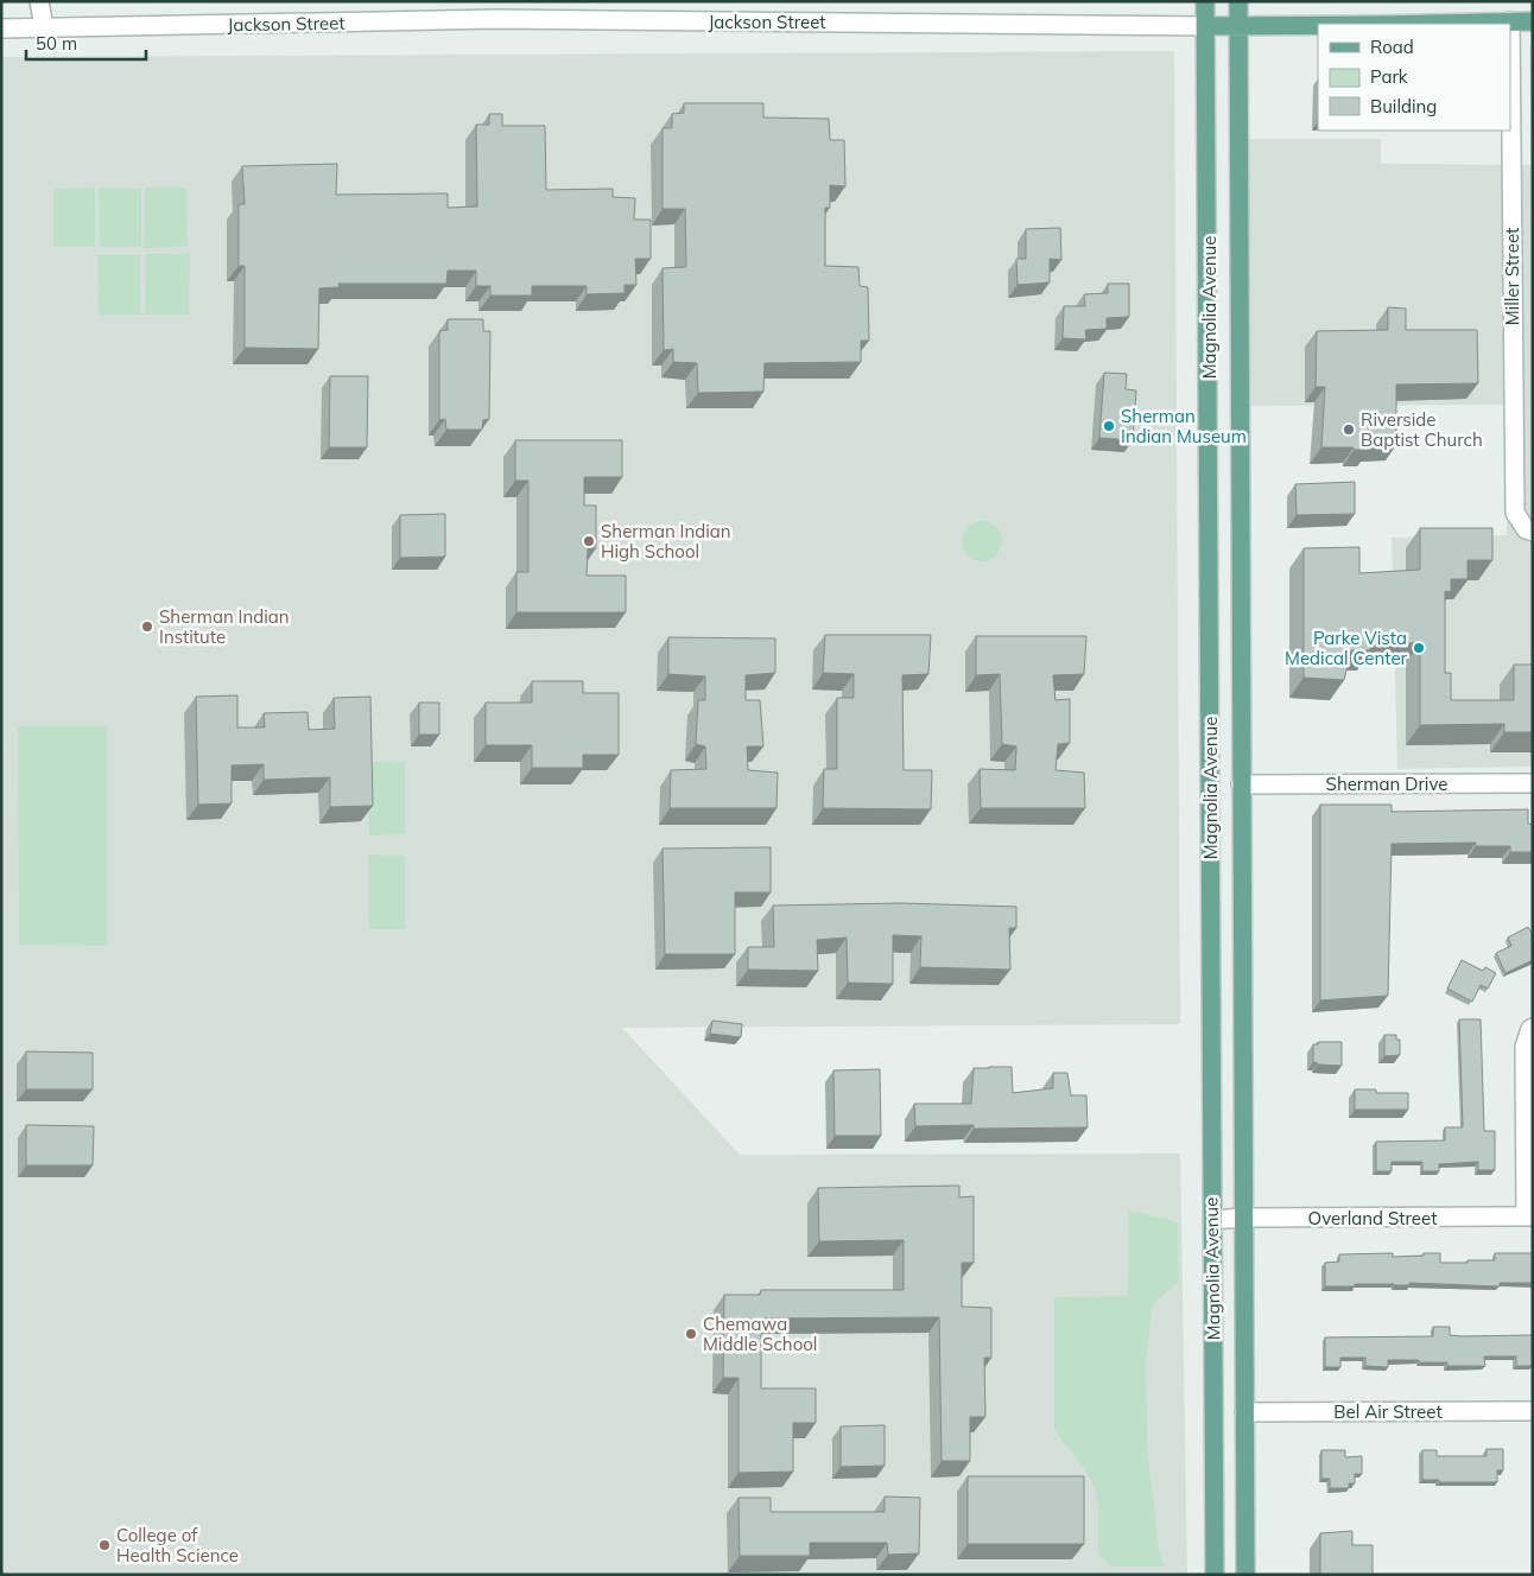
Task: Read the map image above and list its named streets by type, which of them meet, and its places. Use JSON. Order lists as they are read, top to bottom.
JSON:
{
  "streets": {
    "main road": ["Jackson Street", "Magnolia Avenue"],
    "street": [
      "Miller Street",
      "Sherman Drive",
      "Overland Street",
      "Bel Air Street"
    ]
  },
  "crossings": [
    ["Jackson Street", "Miller Street"],
    ["Jackson Street", "Magnolia Avenue"],
    ["Magnolia Avenue", "Sherman Drive"],
    ["Magnolia Avenue", "Overland Street"],
    ["Magnolia Avenue", "Bel Air Street"]
  ],
  "places": [
    "Sherman Indian Museum",
    "Riverside Baptist Church",
    "Sherman Indian High School",
    "Sherman Indian Institute",
    "Parke Vista Medical Center",
    "Chemawa Middle School",
    "College of Health Science"
  ],
  "legend": ["Road", "Park", "Building"],
  "scale_bar": "50 m"
}
